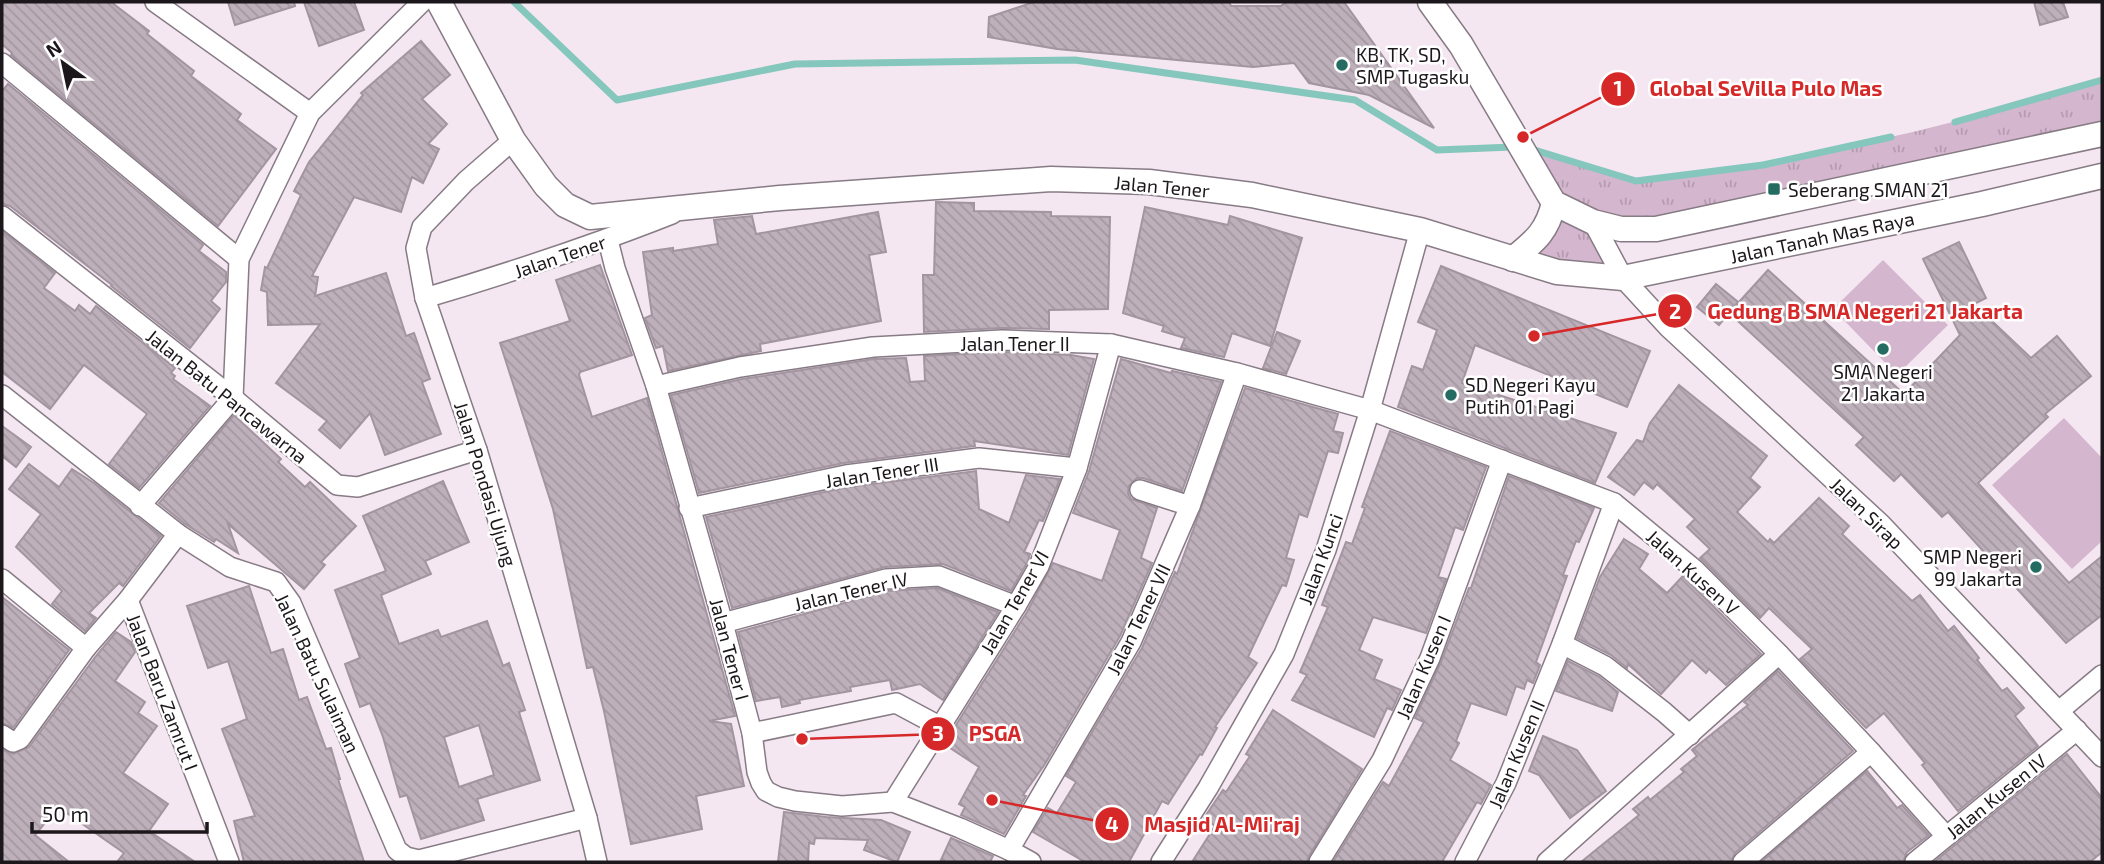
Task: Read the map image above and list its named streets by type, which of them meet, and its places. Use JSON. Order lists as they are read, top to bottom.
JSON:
{
  "streets": {
    "street": [
      "Jalan Tener",
      "Jalan Tanah Mas Raya",
      "Jalan Tener II",
      "Jalan Batu Pancawarna",
      "Jalan Tener III",
      "Jalan Pondasi Ujung",
      "Jalan Sirap",
      "Jalan Kunci",
      "Jalan Kusen V",
      "Jalan Tener IV",
      "Jalan Tener VI",
      "Jalan Tener VII",
      "Jalan Tener I",
      "Jalan Kusen I",
      "Jalan Batu Sulaiman",
      "Jalan Baru Zamrut I",
      "Jalan Kusen II",
      "Jalan Kusen IV"
    ]
  },
  "crossings": [
    ["Jalan Tener", "Jalan Tanah Mas Raya"],
    ["Jalan Tener", "Jalan Pondasi Ujung"],
    ["Jalan Tener", "Jalan Sirap"],
    ["Jalan Tener", "Jalan Kunci"],
    ["Jalan Tener", "Jalan Tener I"],
    ["Jalan Tanah Mas Raya", "Jalan Sirap"],
    ["Jalan Tener II", "Jalan Kunci"],
    ["Jalan Tener II", "Jalan Kusen V"],
    ["Jalan Tener II", "Jalan Tener VI"],
    ["Jalan Tener II", "Jalan Tener VII"],
    ["Jalan Tener II", "Jalan Tener I"],
    ["Jalan Batu Pancawarna", "Jalan Pondasi Ujung"],
    ["Jalan Tener III", "Jalan Tener VI"],
    ["Jalan Tener III", "Jalan Tener I"],
    ["Jalan Pondasi Ujung", "Jalan Batu Sulaiman"],
    ["Jalan Sirap", "Jalan Kusen IV"],
    ["Jalan Kunci", "Jalan Kusen V"],
    ["Jalan Kusen V", "Jalan Kusen I"],
    ["Jalan Kusen V", "Jalan Kusen II"],
    ["Jalan Kusen V", "Jalan Kusen IV"],
    ["Jalan Tener IV", "Jalan Tener VI"],
    ["Jalan Tener IV", "Jalan Tener I"],
    ["Jalan Tener VI", "Jalan Tener I"],
    ["Jalan Tener VII", "Jalan Tener I"]
  ],
  "places": {
    "other": [
      "KB, TK, SD, SMP Tugasku",
      "Global SeVilla Pulo Mas",
      "Gedung B SMA Negeri 21 Jakarta",
      "SMA Negeri 21 Jakarta",
      "SD Negeri Kayu Putih 01 Pagi",
      "SMP Negeri 99 Jakarta",
      "PSGA",
      "Masjid Al-Mi'raj"
    ],
    "transit": ["Seberang SMAN 21"]
  },
  "scale_bar": "50 m",
  "north": "top left"
}
